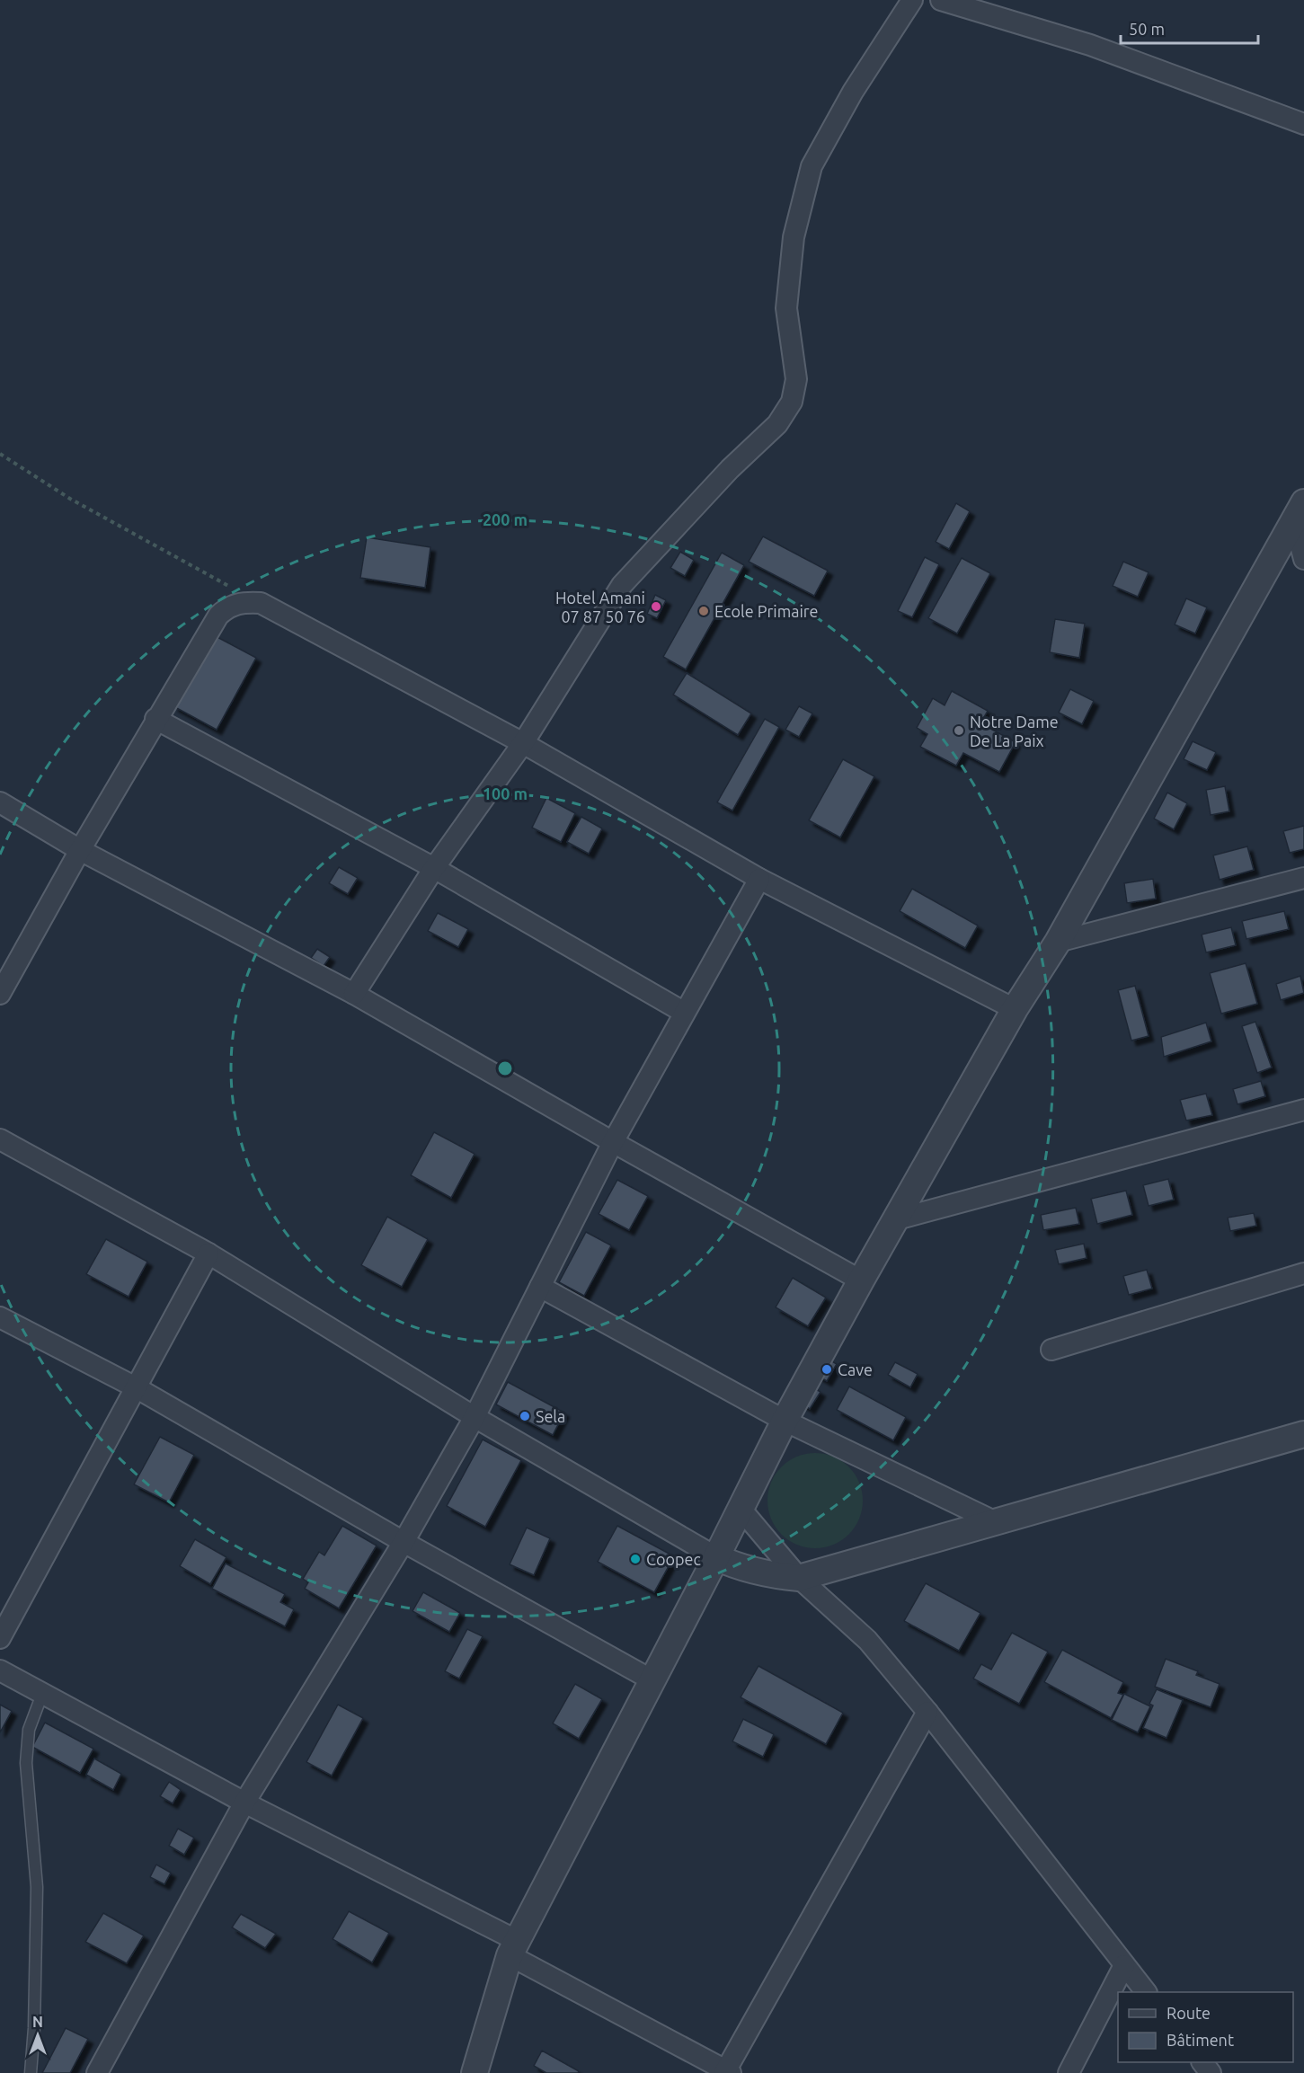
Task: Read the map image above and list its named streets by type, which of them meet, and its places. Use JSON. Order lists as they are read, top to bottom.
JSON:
{
  "places": [
    "Hotel Amani 07 87 50 76",
    "Ecole Primaire",
    "Notre Dame De La Paix",
    "Cave",
    "Sela",
    "Coopec"
  ],
  "legend": ["Route", "Bâtiment"],
  "scale_bar": "50 m",
  "north": "top",
  "rings": ["200 m", "100 m"]
}
